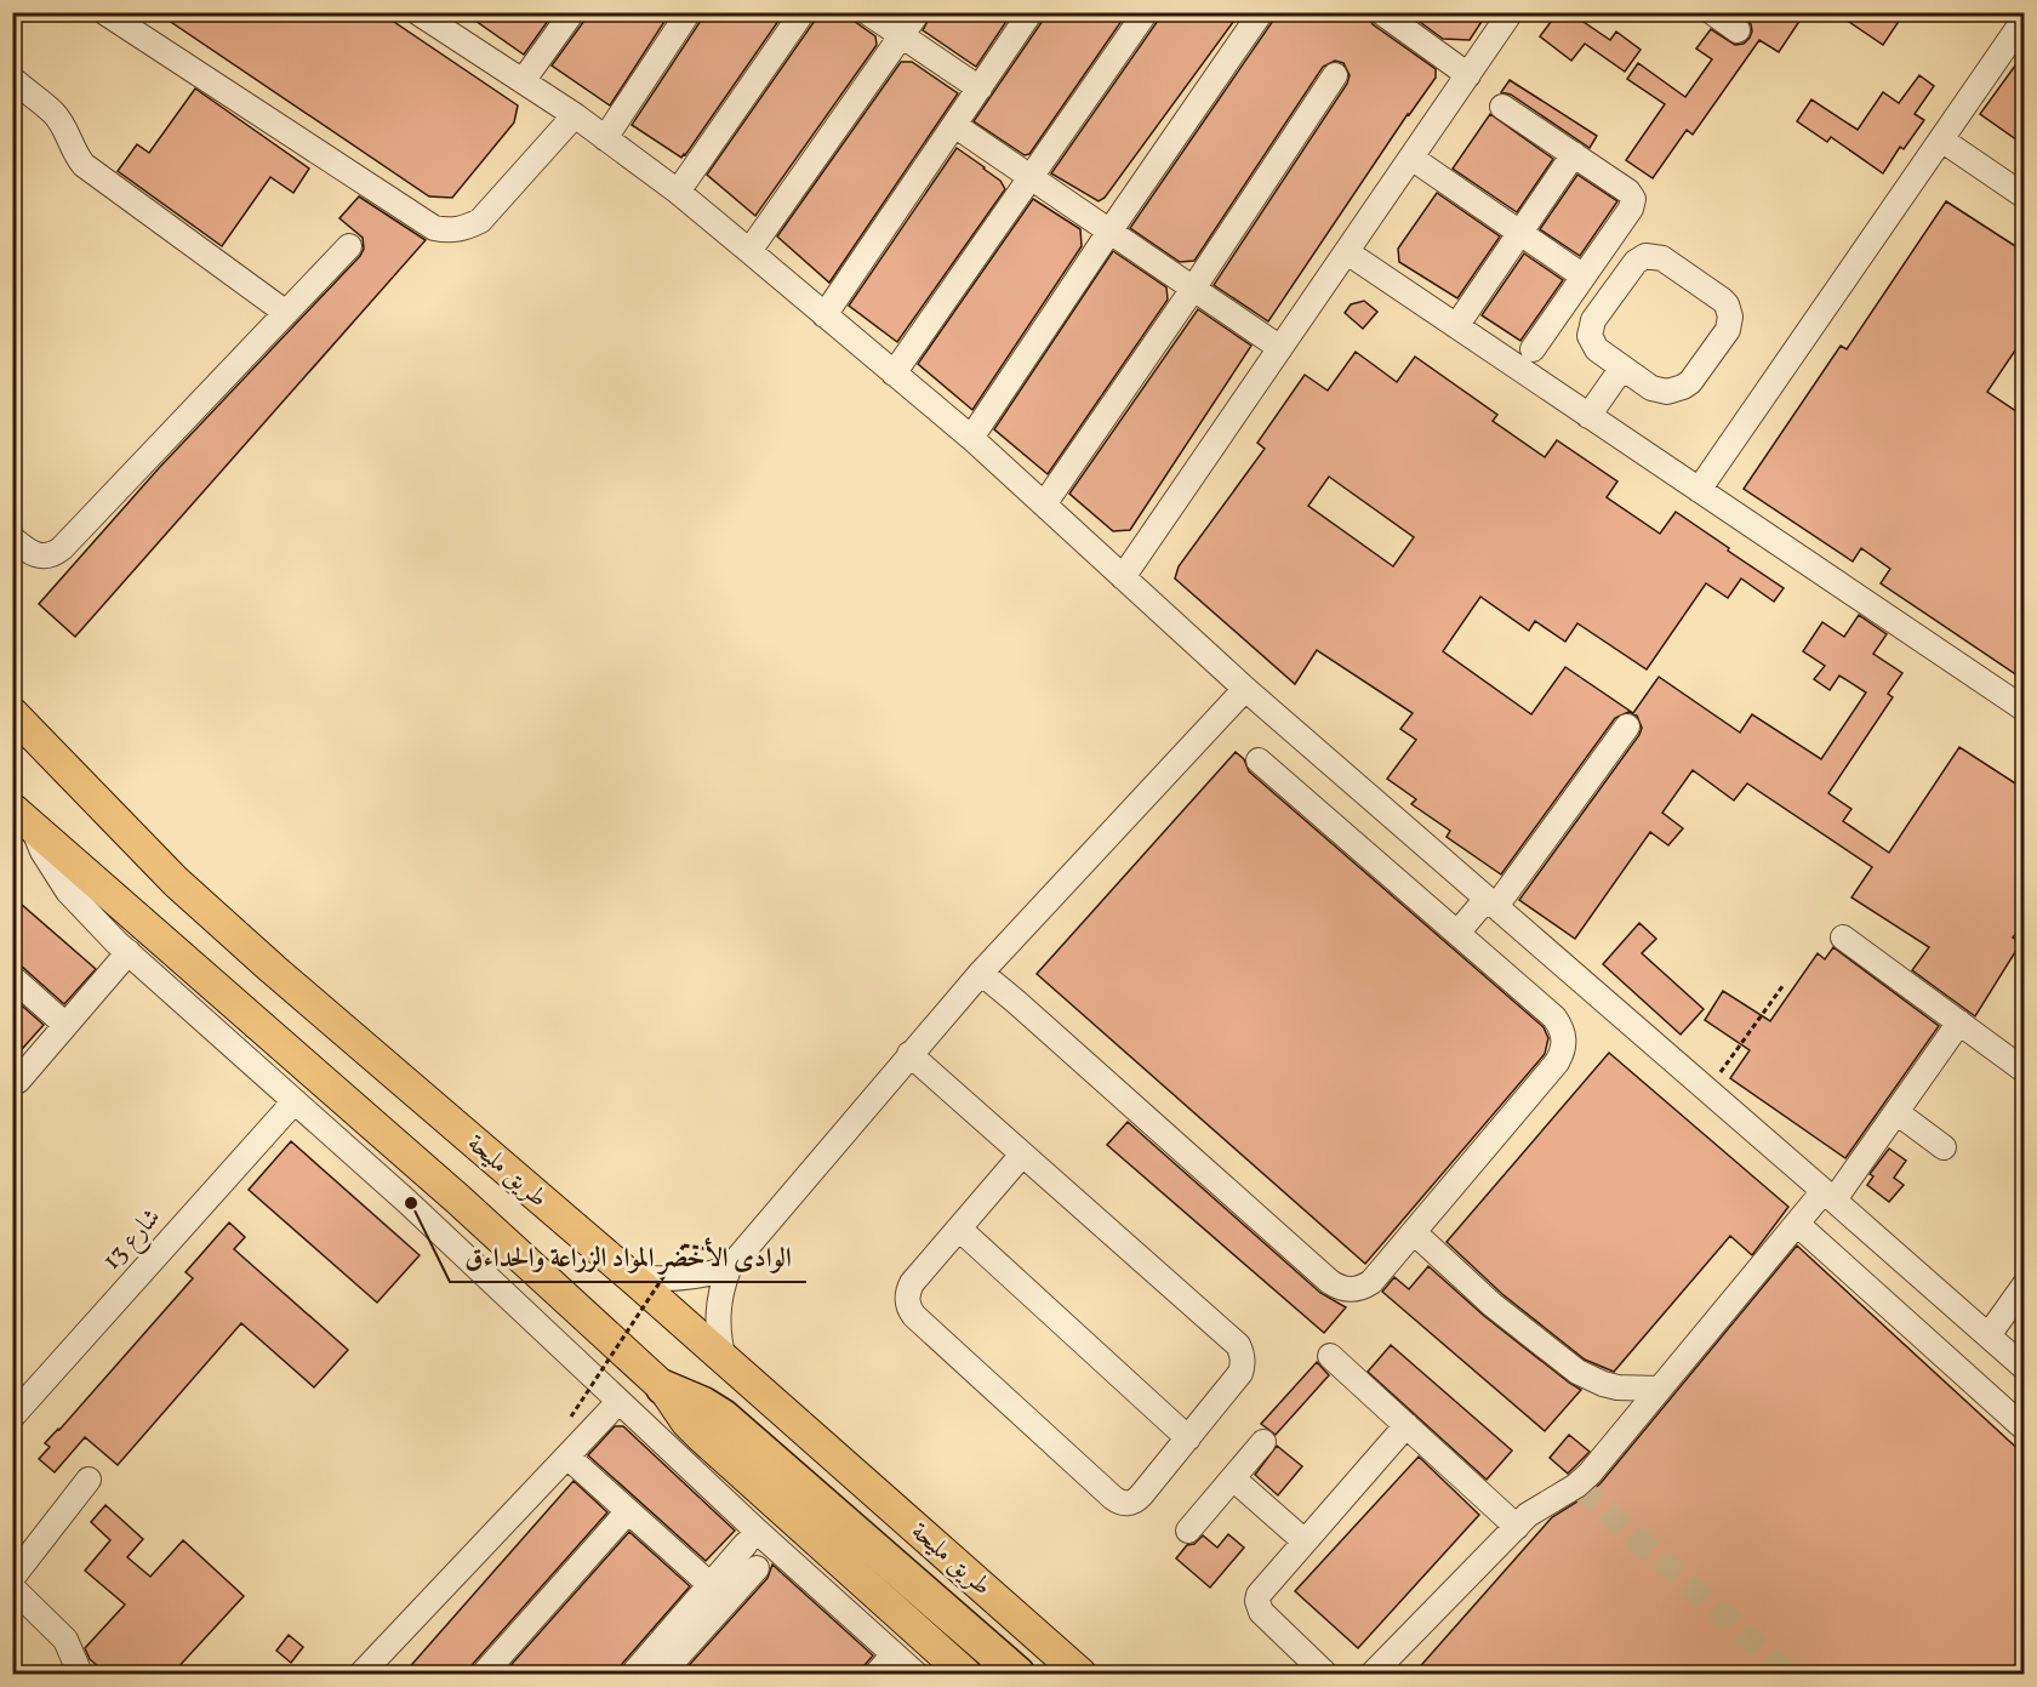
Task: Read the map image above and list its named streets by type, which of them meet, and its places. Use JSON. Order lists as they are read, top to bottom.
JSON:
{
  "streets": {
    "main road": ["طريق مليحة"],
    "street": ["شارع 13"]
  },
  "places": ["الوادى الأخضر المواد الزراعة والحداءق"]
}
